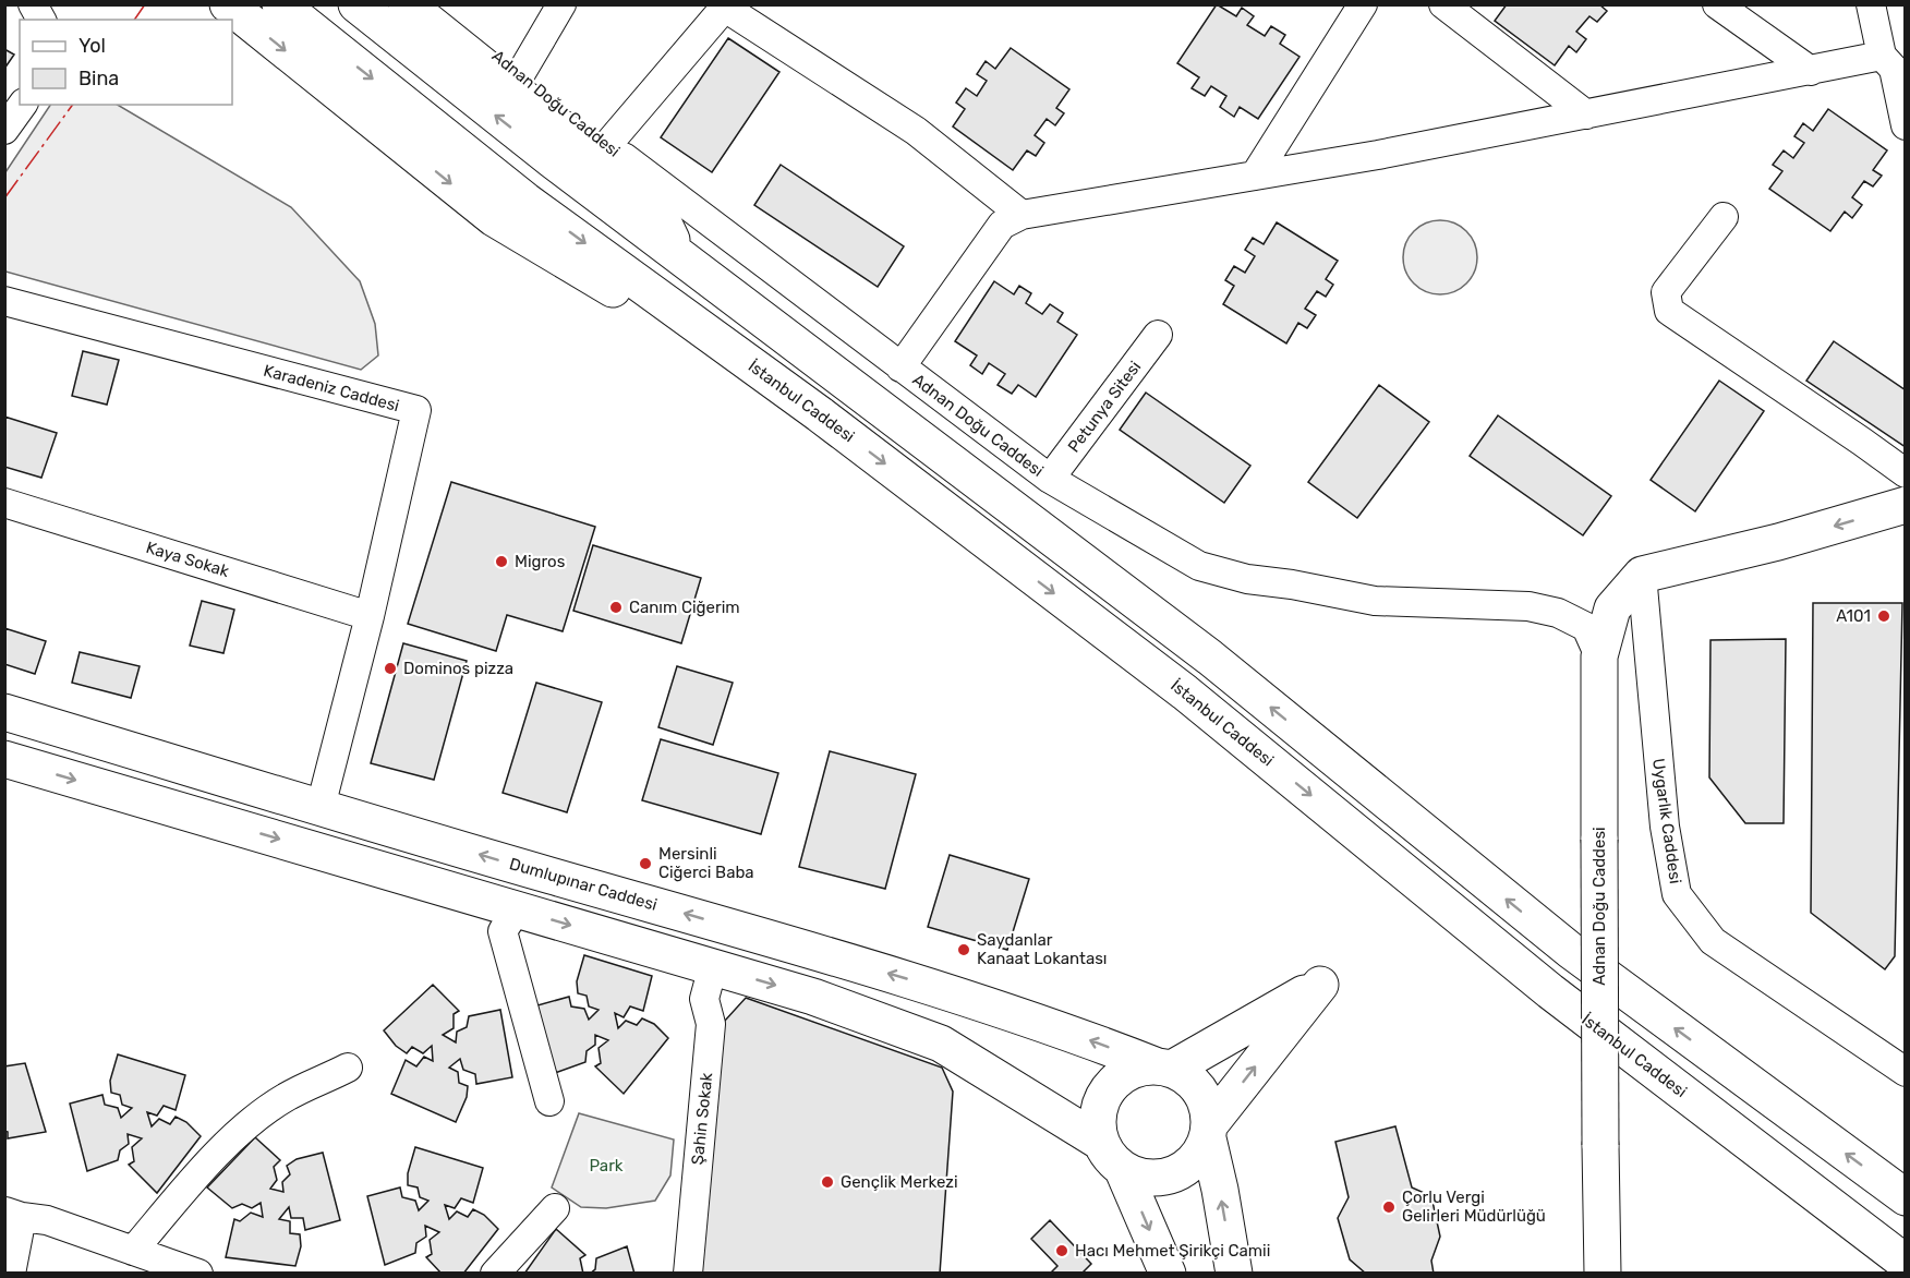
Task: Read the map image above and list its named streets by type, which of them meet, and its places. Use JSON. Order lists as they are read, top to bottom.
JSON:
{
  "streets": {
    "main road": ["Adnan Doğu Caddesi", "İstanbul Caddesi", "Dumlupınar Caddesi"],
    "street": [
      "Karadeniz Caddesi",
      "Petunya Sitesi",
      "Kaya Sokak",
      "Uygarlık Caddesi",
      "Şahin Sokak"
    ]
  },
  "crossings": [
    ["Adnan Doğu Caddesi", "Petunya Sitesi"],
    ["Adnan Doğu Caddesi", "Uygarlık Caddesi"],
    ["Karadeniz Caddesi", "Kaya Sokak"],
    ["Karadeniz Caddesi", "Dumlupınar Caddesi"]
  ],
  "parks": ["Park"],
  "places": [
    "Migros",
    "Canım Ciğerim",
    "A101",
    "Dominos pizza",
    "Mersinli Ciğerci Baba",
    "Saydanlar Kanaat Lokantası",
    "Gençlik Merkezi",
    "Çorlu Vergi Gelirleri Müdürlüğü",
    "Hacı Mehmet Şirikçi Camii"
  ],
  "legend": ["Yol", "Bina"]
}
